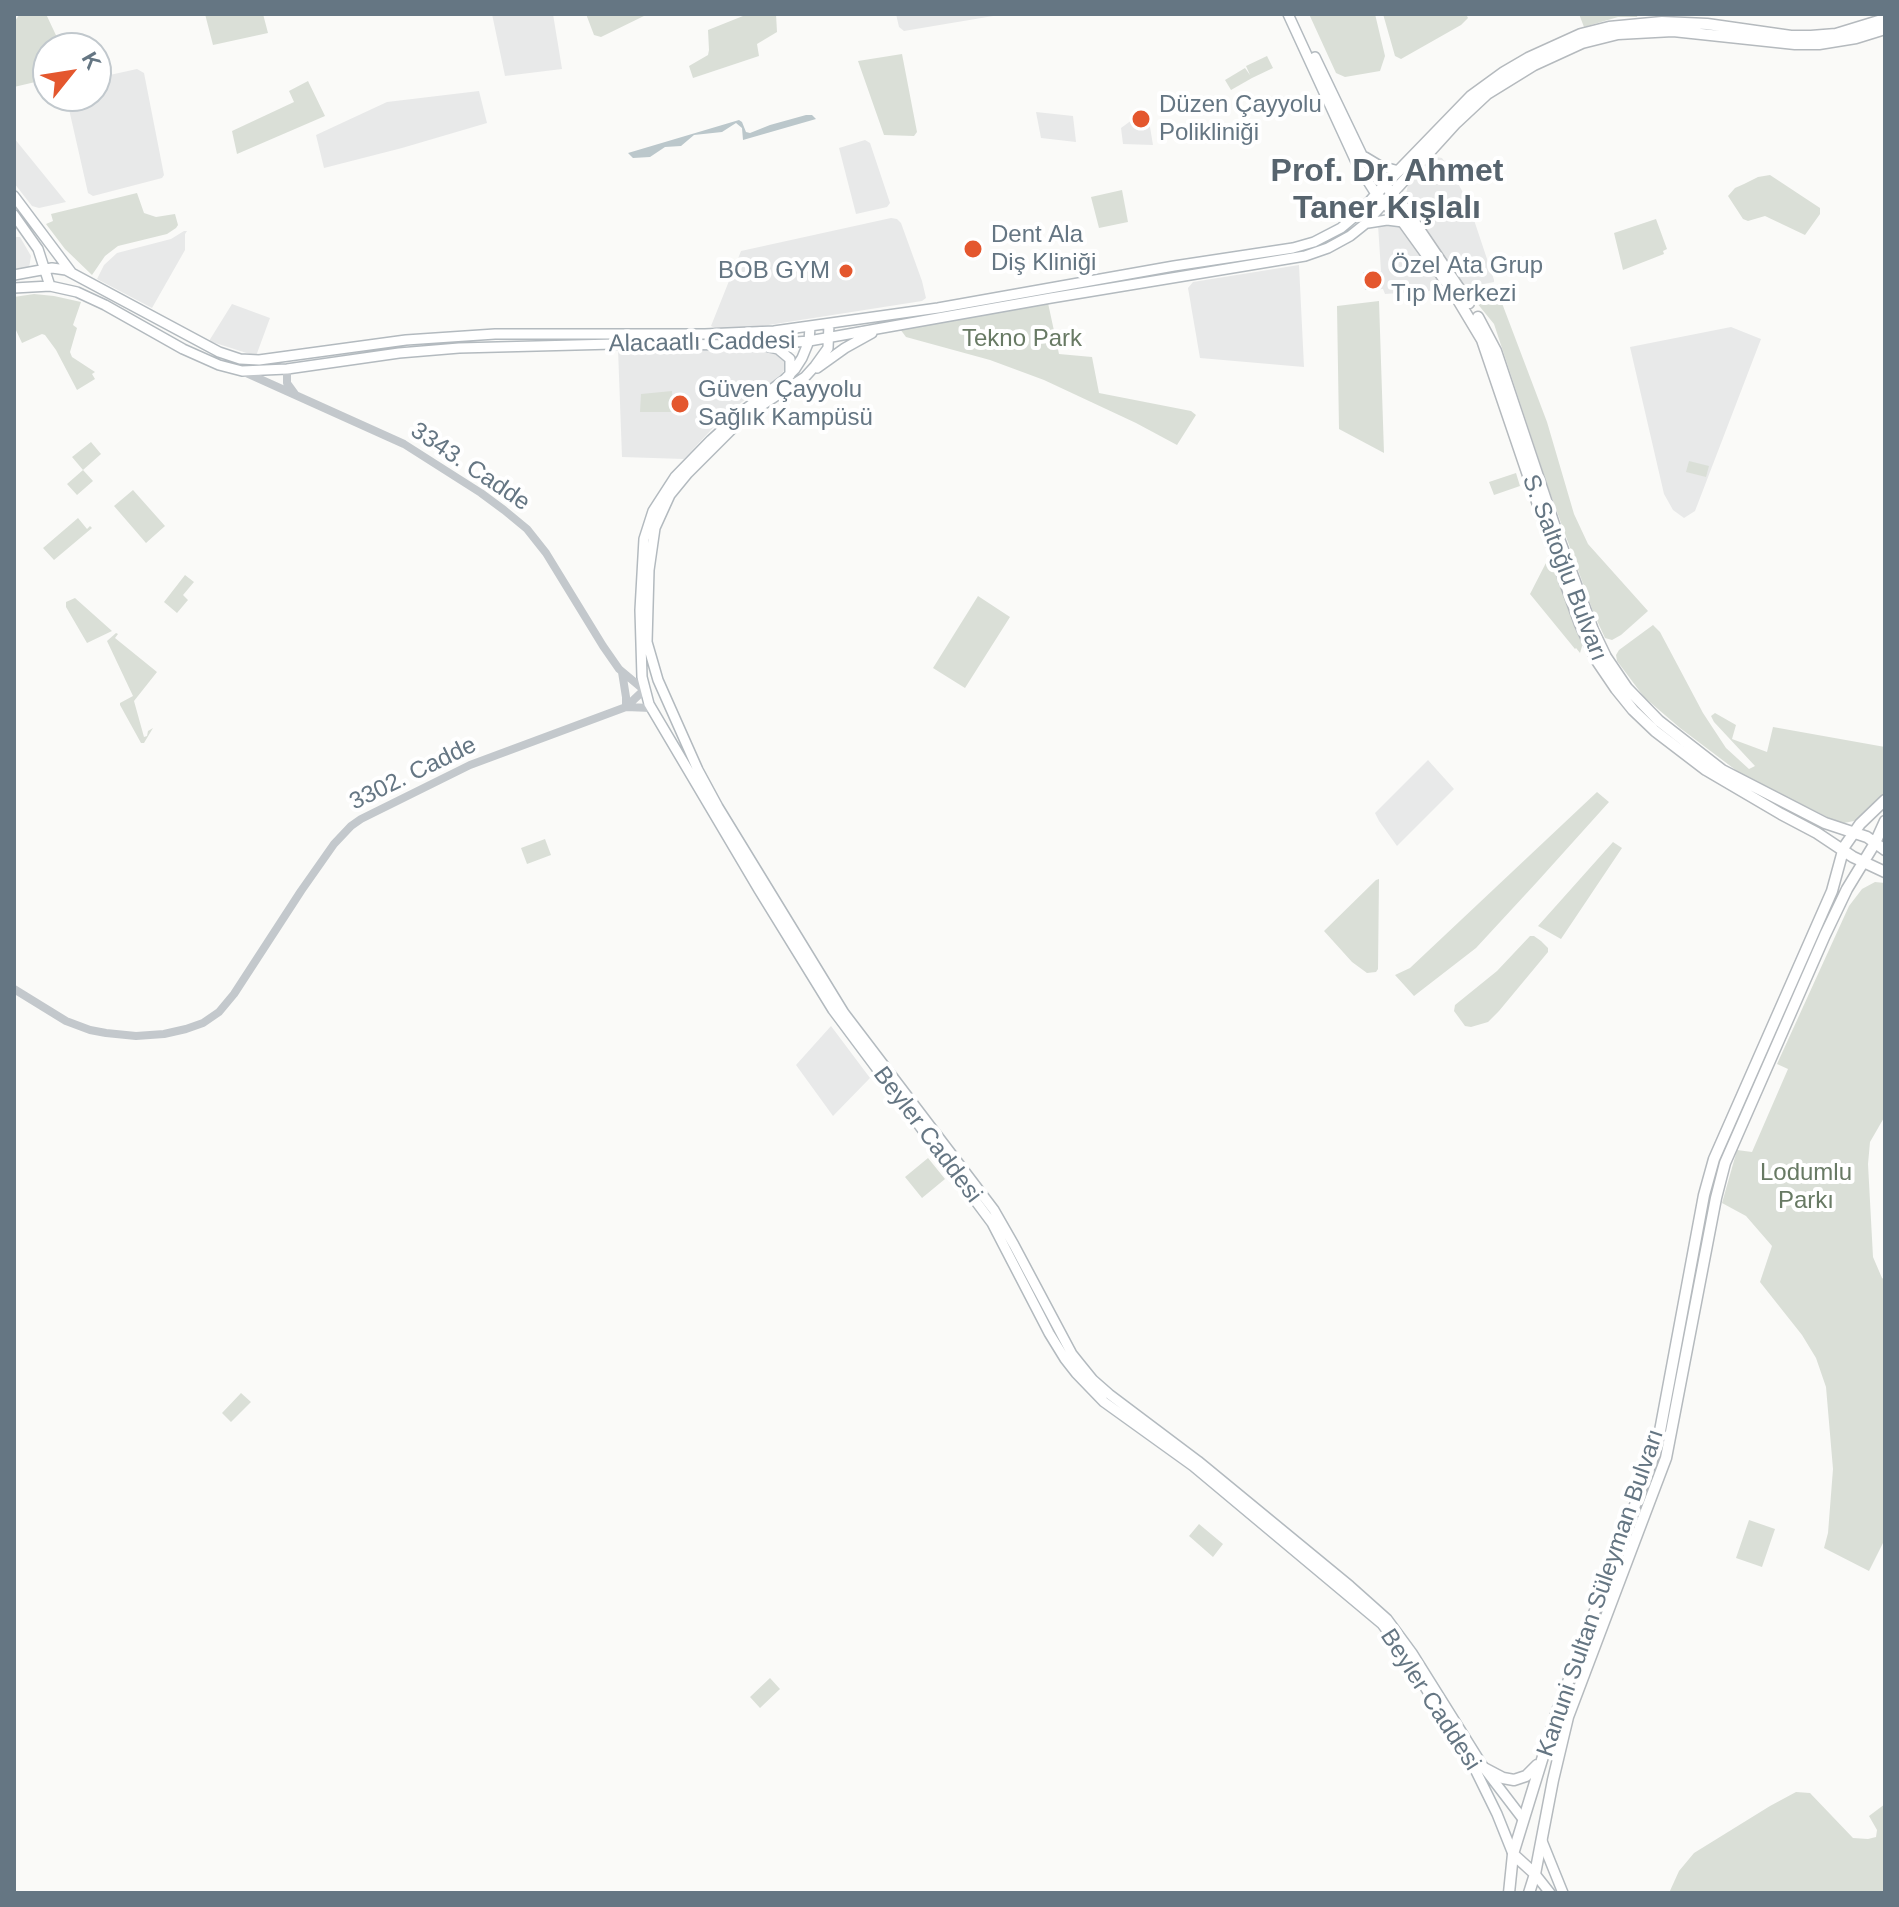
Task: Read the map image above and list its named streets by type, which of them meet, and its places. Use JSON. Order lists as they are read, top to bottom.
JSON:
{
  "streets": {
    "main road": [
      "Alacaatlı Caddesi",
      "S. Saltoğlu Bulvarı",
      "Beyler Caddesi",
      "Kanuni Sultan Süleyman Bulvarı"
    ],
    "street": ["3343. Cadde", "3302. Cadde"]
  },
  "crossings": [
    ["Alacaatlı Caddesi", "3343. Cadde"],
    ["Alacaatlı Caddesi", "S. Saltoğlu Bulvarı"],
    ["Alacaatlı Caddesi", "Beyler Caddesi"],
    ["3343. Cadde", "3302. Cadde"],
    ["3343. Cadde", "Beyler Caddesi"],
    ["S. Saltoğlu Bulvarı", "Kanuni Sultan Süleyman Bulvarı"],
    ["3302. Cadde", "Beyler Caddesi"],
    ["Beyler Caddesi", "Kanuni Sultan Süleyman Bulvarı"]
  ],
  "districts": ["Prof. Dr. Ahmet Taner Kışlalı"],
  "parks": ["Tekno Park", "Lodumlu Parkı"],
  "places": [
    "Düzen Çayyolu Polikliniği",
    "Dent Ala Diş Kliniği",
    "BOB GYM",
    "Özel Ata Grup Tıp Merkezi",
    "Güven Çayyolu Sağlık Kampüsü"
  ],
  "north": "top right"
}
